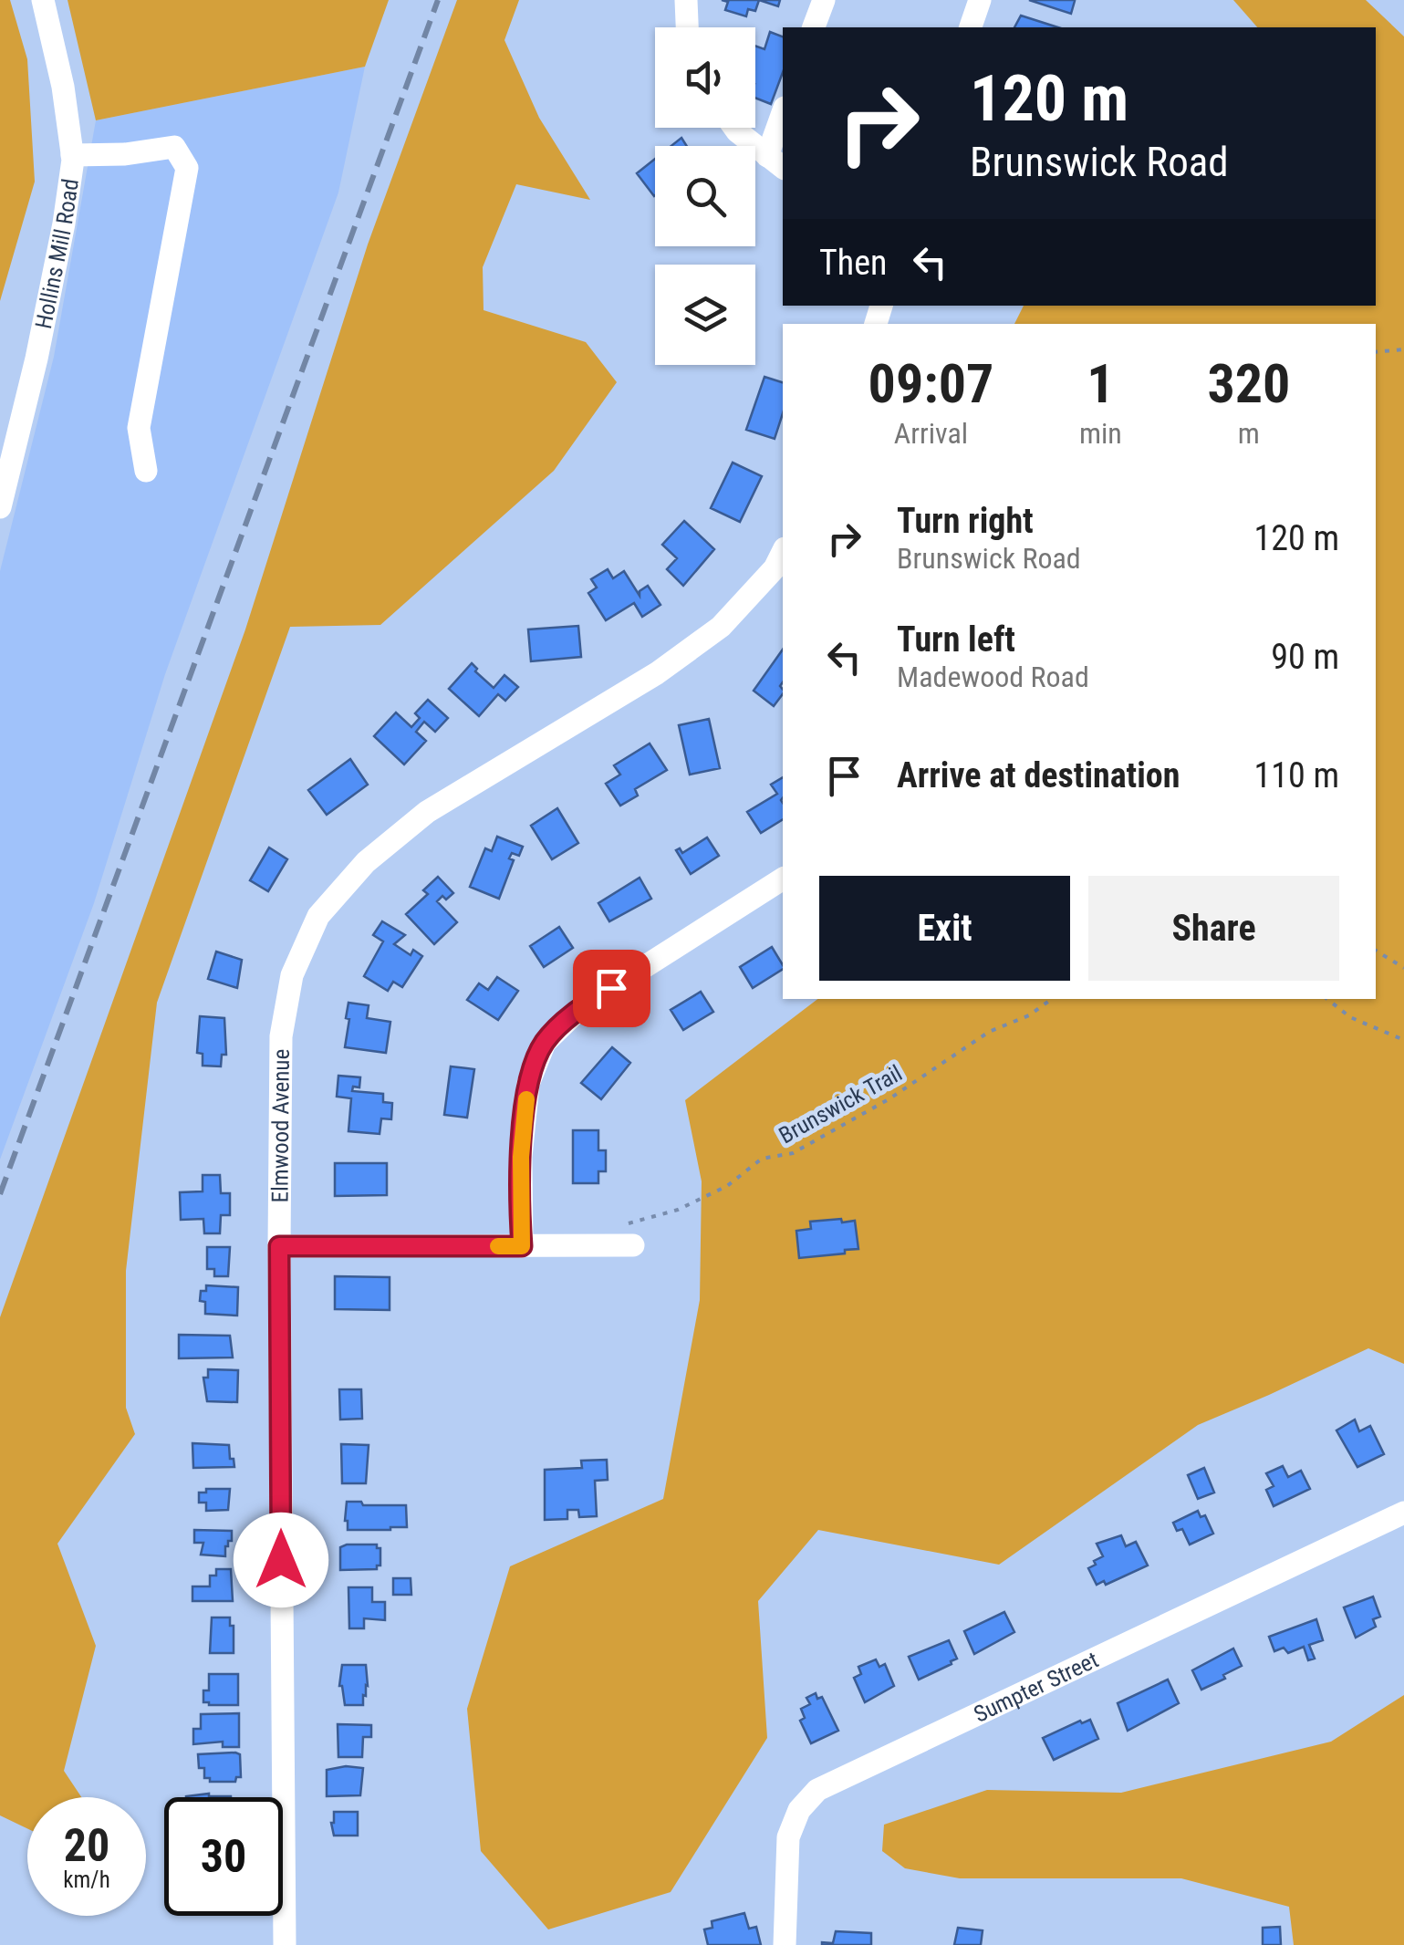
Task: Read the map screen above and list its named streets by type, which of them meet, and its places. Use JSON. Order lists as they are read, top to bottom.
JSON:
{
  "streets": {
    "street": ["Hollins Mill Road", "Elmwood Avenue", "Sumpter Street"],
    "path": ["Brunswick Trail"]
  },
  "page": {
    "turn": ["120 m", "Brunswick Road"],
    "then": "Then",
    "eta": [
      "09:07",
      "Arrival",
      "1",
      "min",
      "320",
      "m"
    ],
    "list": [
      {
        "name": "Turn right",
        "note": "Brunswick Road",
        "value": "120 m"
      },
      {
        "name": "Turn left",
        "note": "Madewood Road",
        "value": "90 m"
      },
      {
        "name": "Arrive at destination",
        "value": "110 m"
      }
    ],
    "buttons": ["Exit", "Share"],
    "speed": "20 km/h",
    "limit": "30"
  }
}
